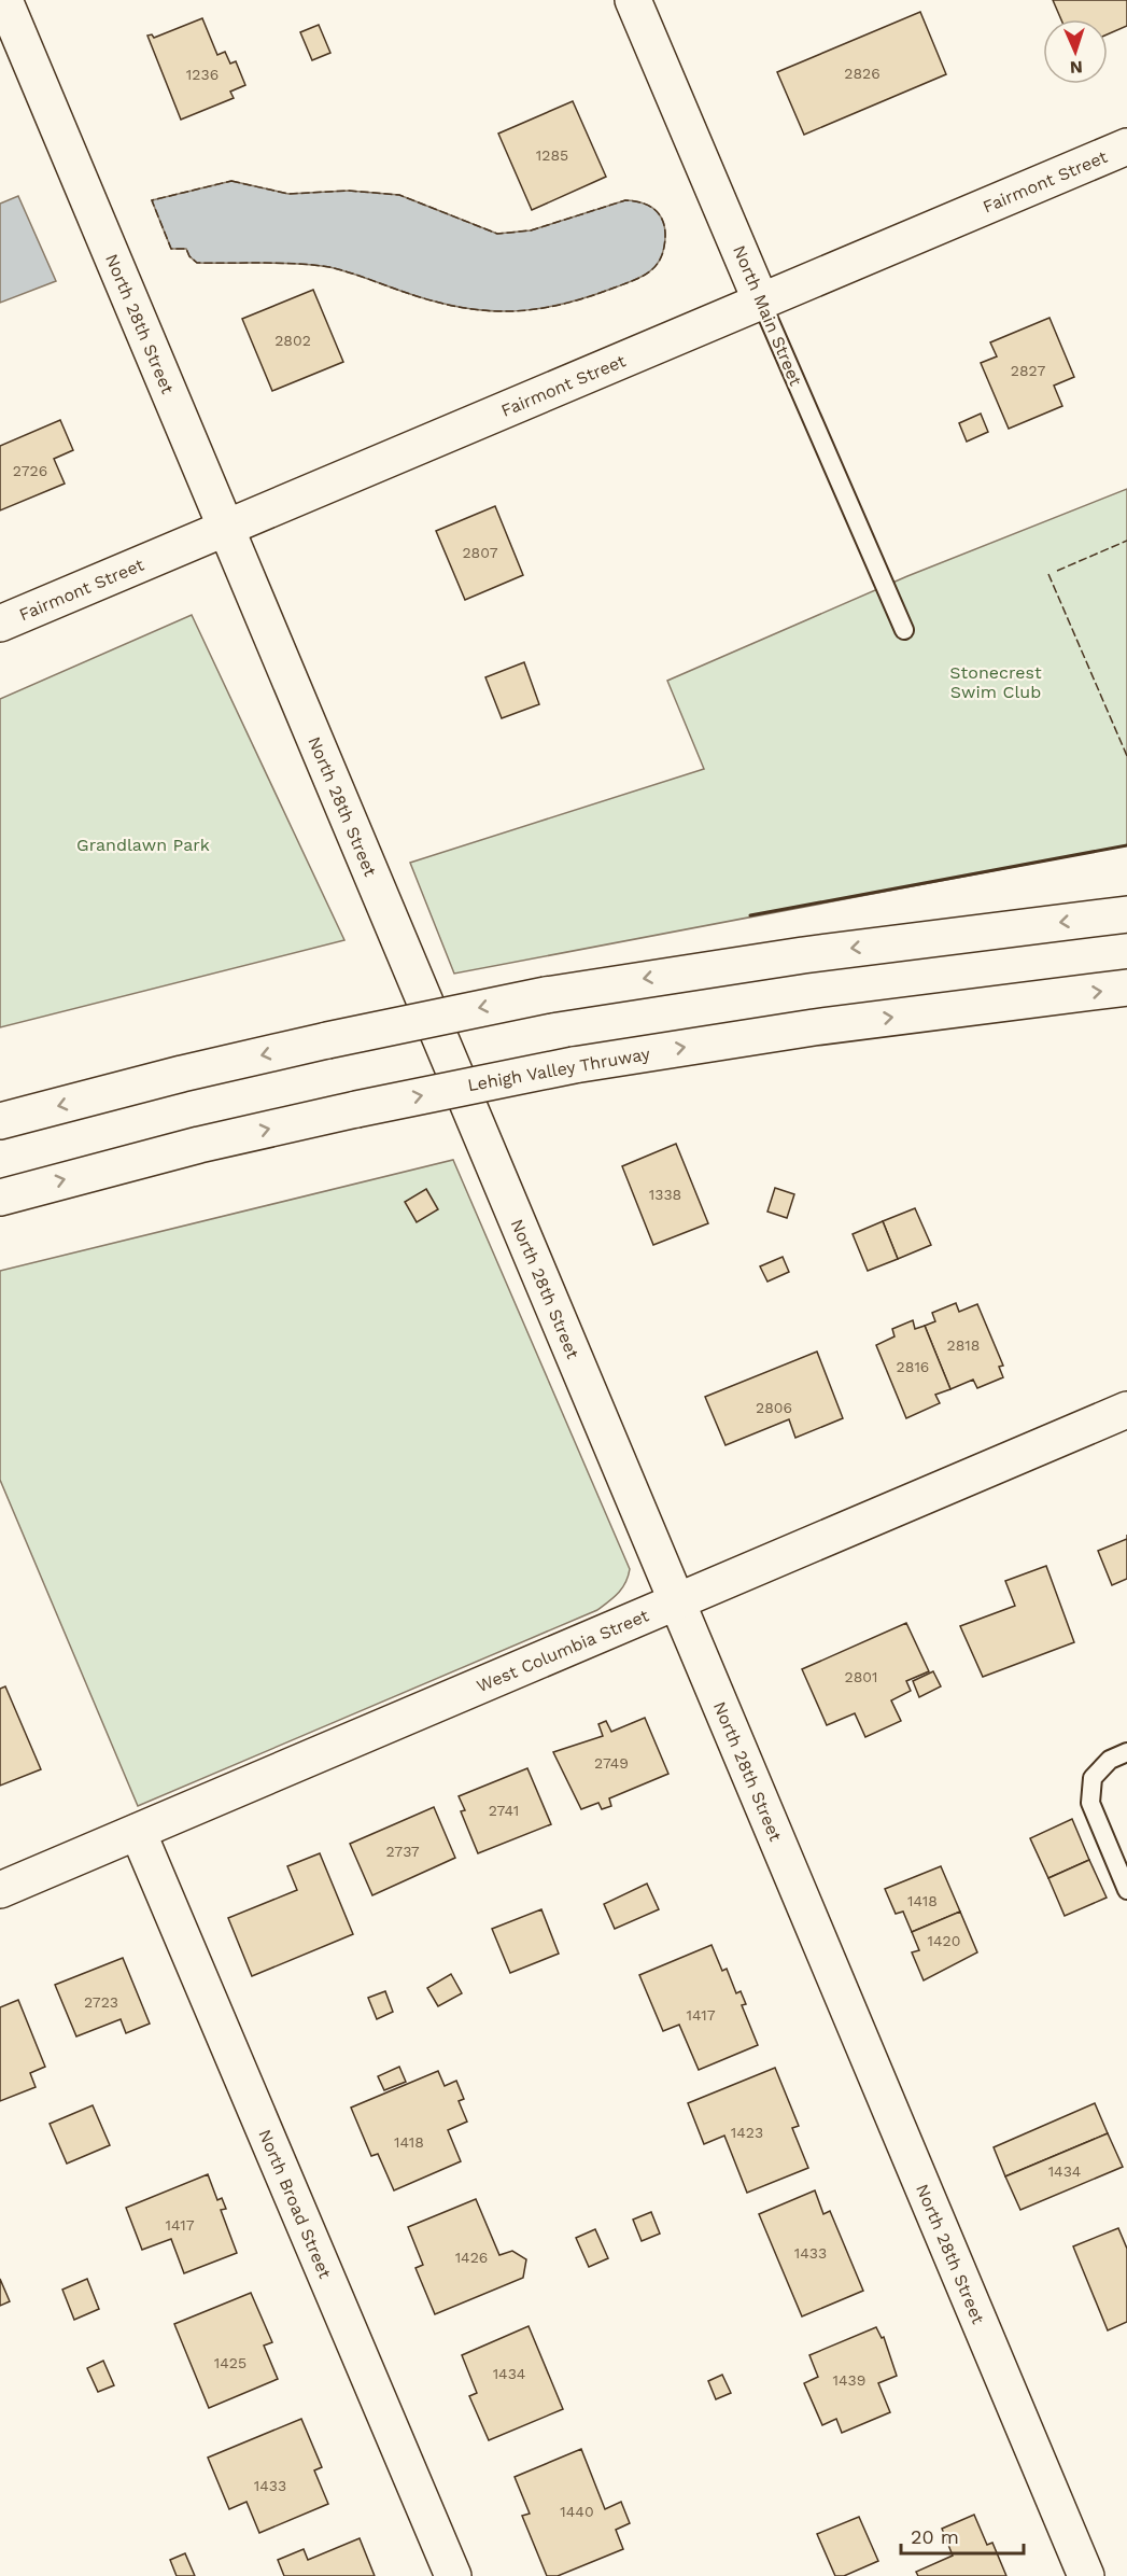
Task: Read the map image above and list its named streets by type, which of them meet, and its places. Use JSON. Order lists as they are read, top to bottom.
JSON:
{
  "streets": {
    "main road": [
      "Fairmont Street",
      "North Main Street",
      "North 28th Street",
      "Lehigh Valley Thruway",
      "West Columbia Street",
      "North Broad Street"
    ]
  },
  "crossings": [
    ["Fairmont Street", "North Main Street"],
    ["Fairmont Street", "North 28th Street"],
    ["North 28th Street", "West Columbia Street"],
    ["West Columbia Street", "North Broad Street"]
  ],
  "parks": ["Stonecrest Swim Club", "Grandlawn Park"],
  "house_numbers": [
    "2826",
    "1236",
    "1285",
    "2802",
    "2827",
    "2726",
    "2807",
    "1338",
    "2818",
    "2816",
    "2806",
    "2801",
    "2749",
    "2741",
    "2737",
    "1418",
    "1420",
    "2723",
    "1417",
    "1423",
    "1418",
    "1434",
    "1417",
    "1433",
    "1426",
    "1425",
    "1434",
    "1439",
    "1433",
    "1440"
  ],
  "scale_bar": "20 m",
  "north": "bottom"
}
